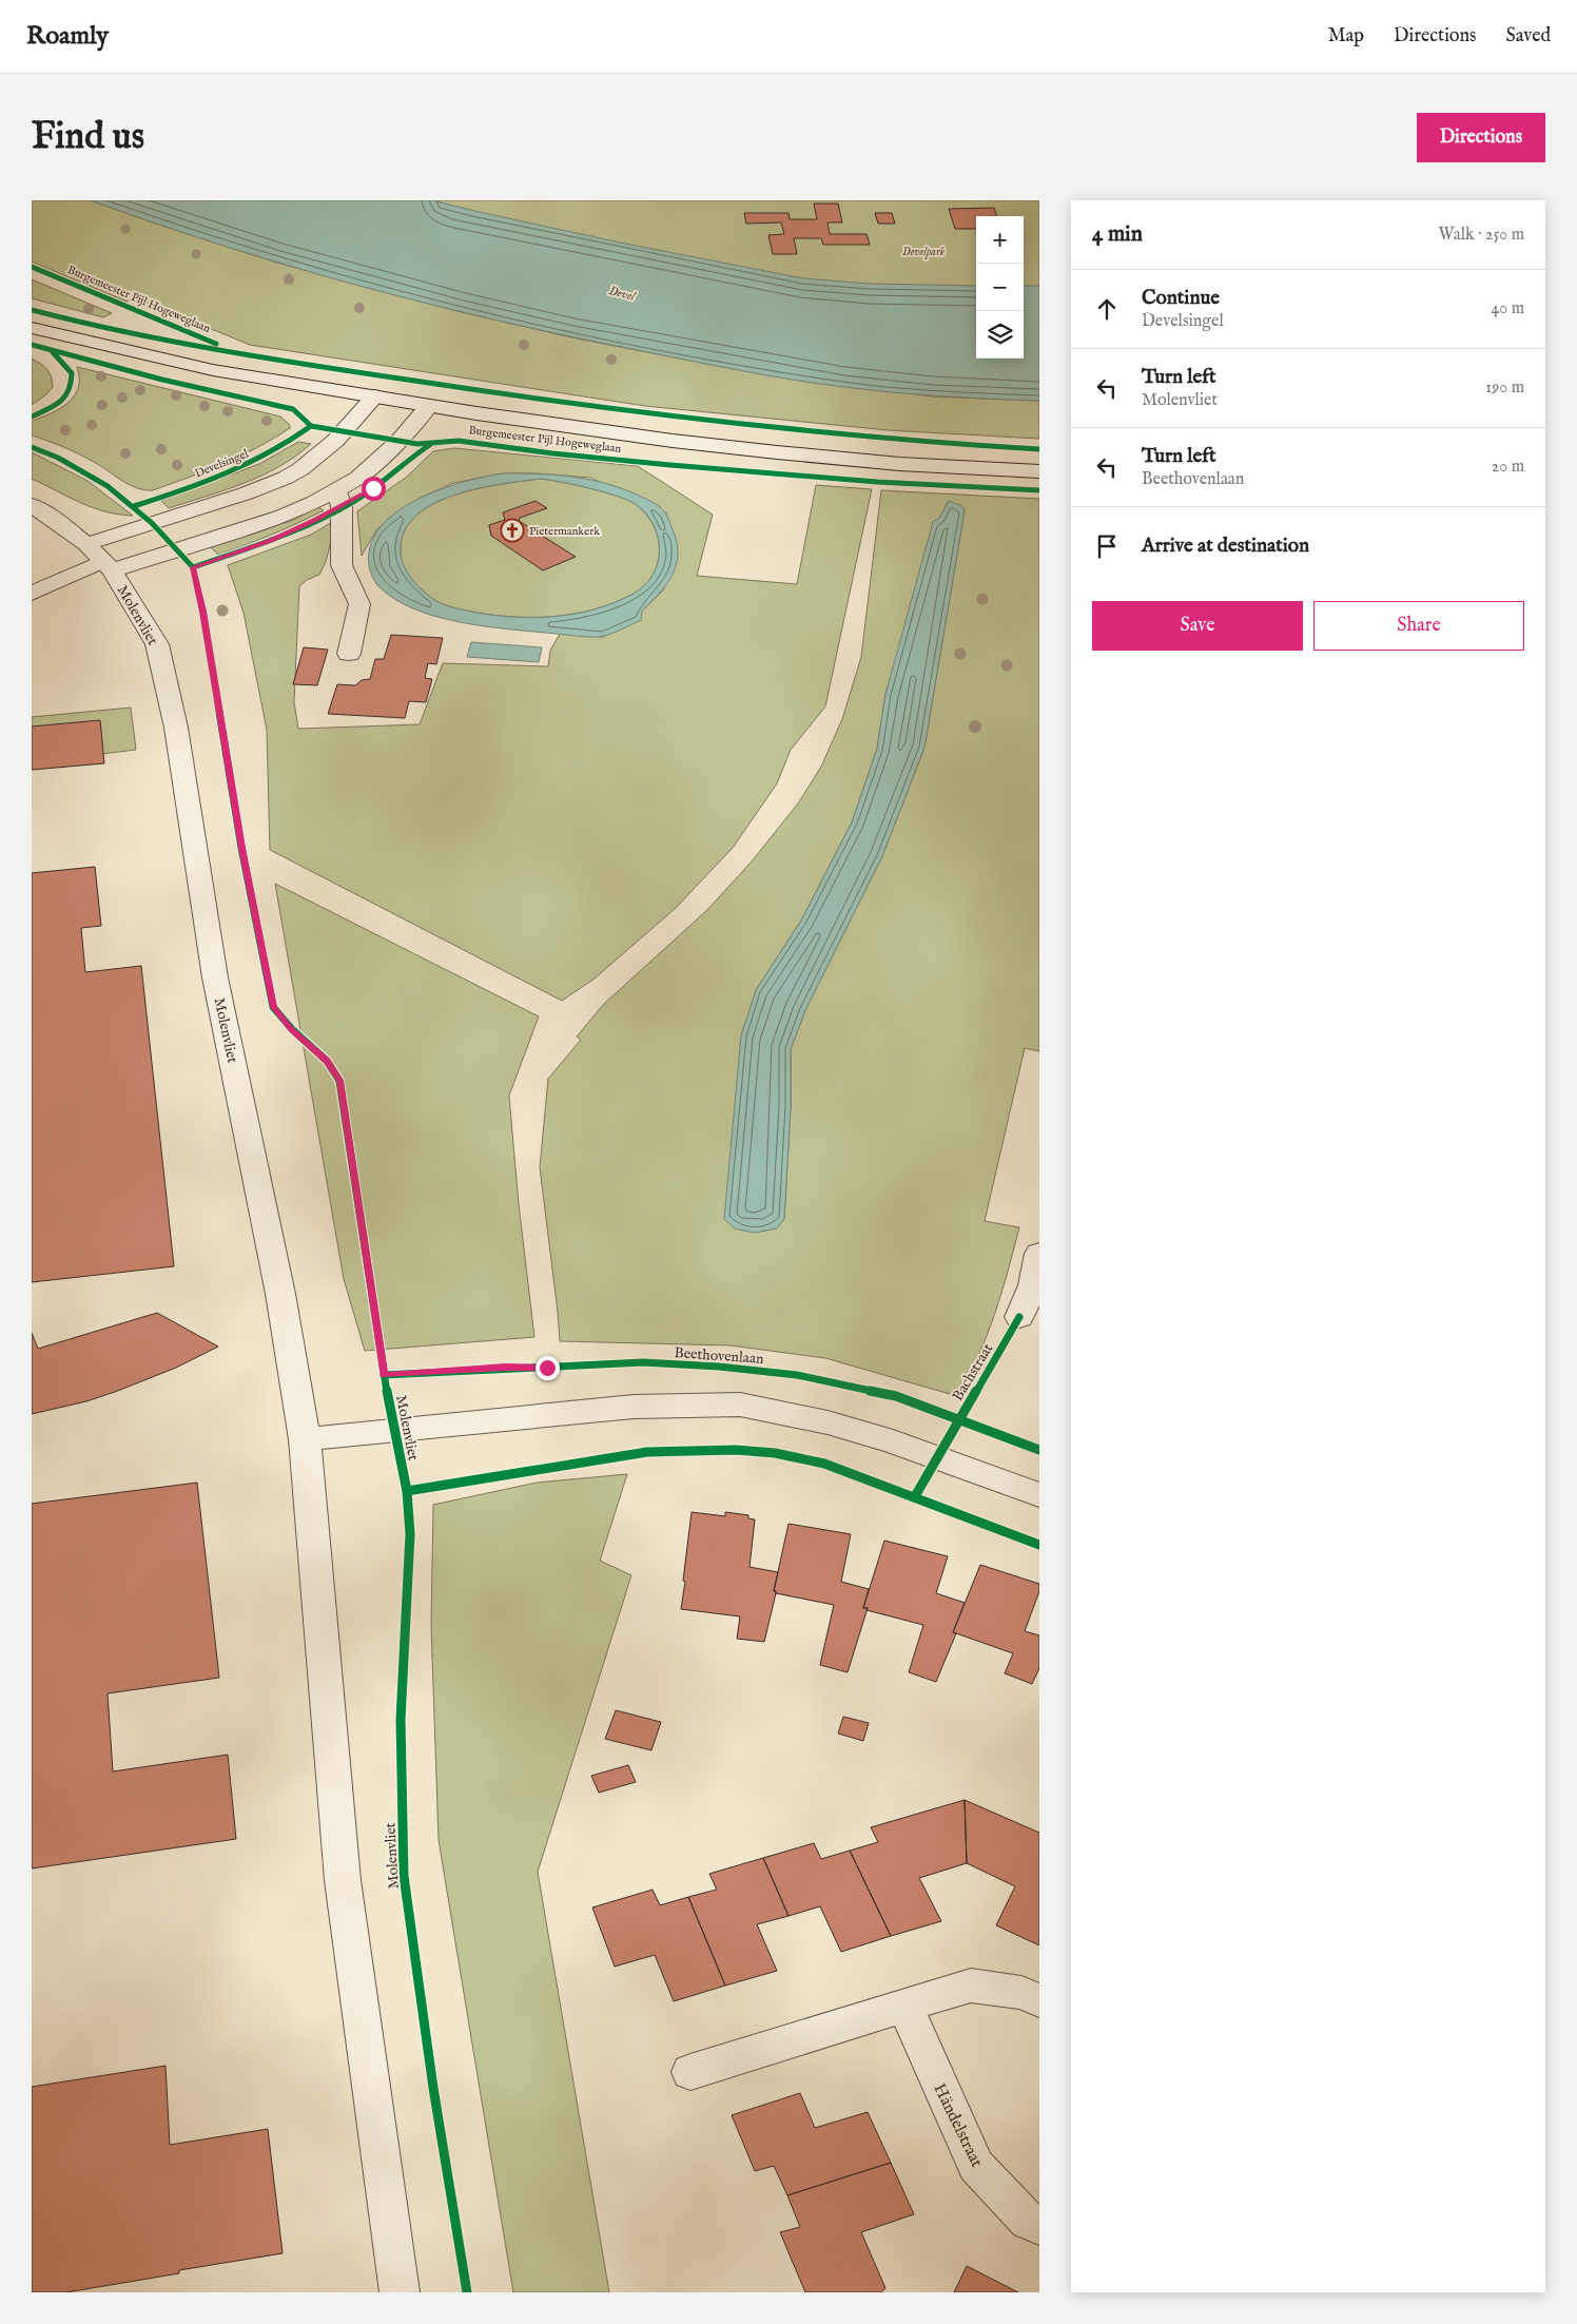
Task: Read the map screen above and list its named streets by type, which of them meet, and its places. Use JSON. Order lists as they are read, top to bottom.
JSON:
{
  "streets": {
    "street": ["Burgemeester Pijl Hogeweglaan", "Molenvliet", "Händelstraat"],
    "cycle path": ["Develsingel", "Beethovenlaan", "Bachstraat"]
  },
  "water": ["Devel"],
  "parks": ["Develpark"],
  "places": {
    "church": ["Pietermankerk"]
  },
  "page": {
    "header": "Roamly",
    "nav": ["Map", "Directions", "Saved"],
    "buttons": [
      "Directions",
      ["Save", "Share"]
    ],
    "title": "Find us",
    "heading": ["4 min", "Walk · 250 m"],
    "map_buttons": ["+", "−"],
    "list": [
      ["Continue", "Develsingel", "40 m"],
      ["Turn left", "Molenvliet", "190 m"],
      ["Turn left", "Beethovenlaan", "20 m"],
      "Arrive at destination"
    ]
  }
}
